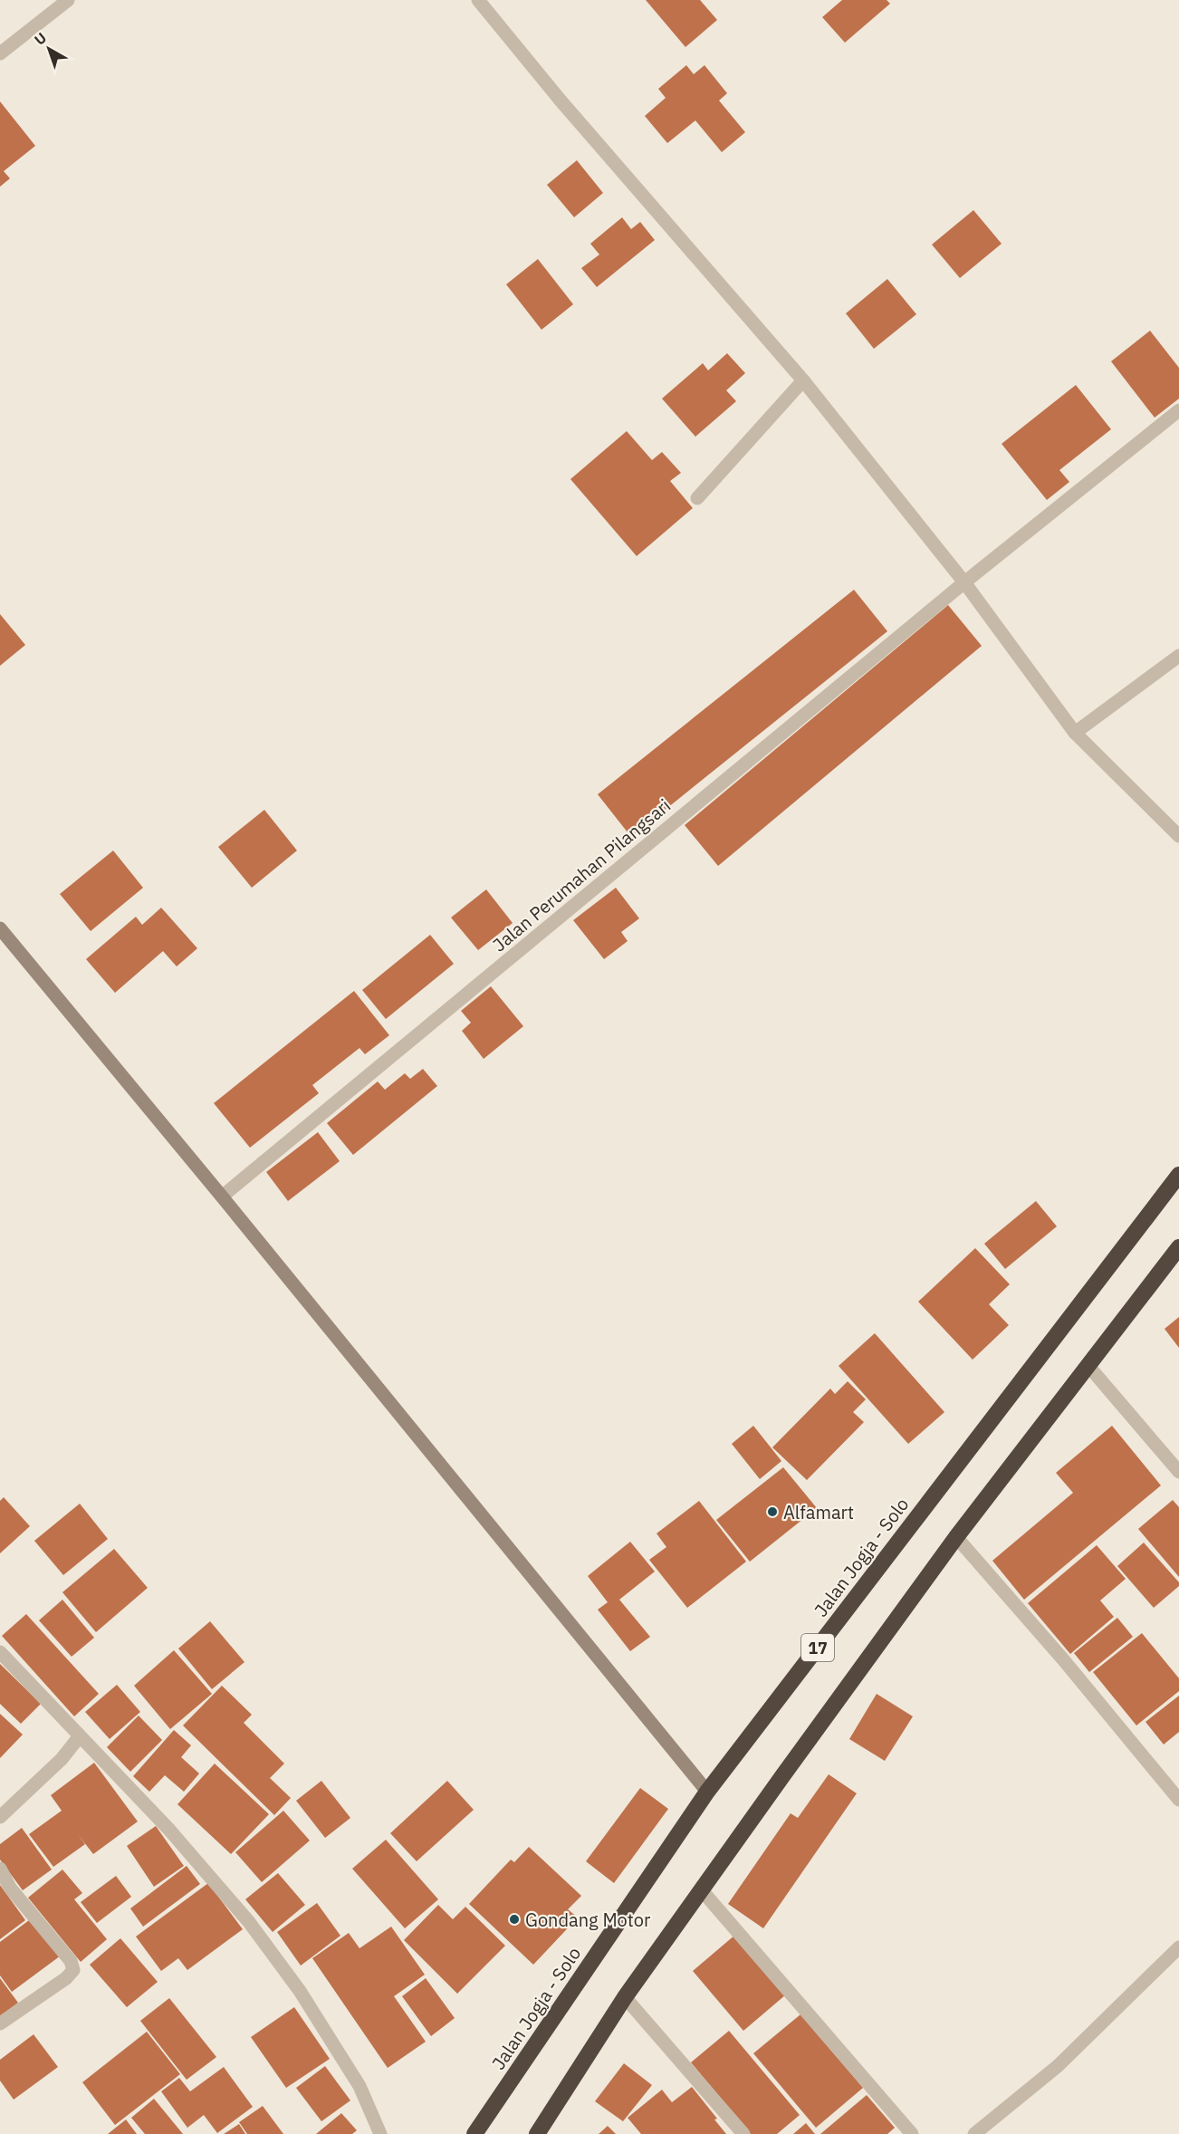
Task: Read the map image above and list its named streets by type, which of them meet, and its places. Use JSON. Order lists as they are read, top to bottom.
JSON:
{
  "streets": {
    "highway": ["Jalan Jogja - Solo", "17"],
    "street": ["Jalan Perumahan Pilangsari"]
  },
  "places": ["Alfamart", "Gondang Motor"],
  "north": "top left"
}
